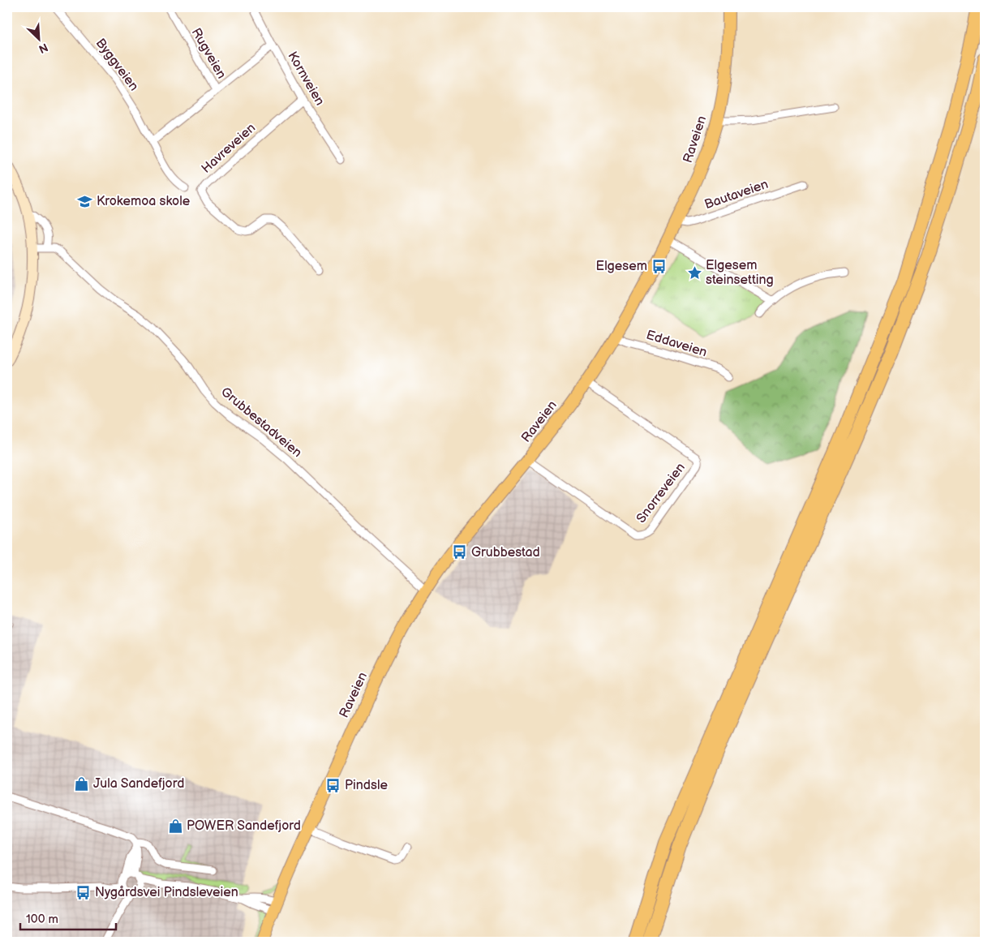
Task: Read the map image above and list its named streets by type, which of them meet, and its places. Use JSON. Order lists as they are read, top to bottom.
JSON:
{
  "streets": {
    "main road": ["Raveien"],
    "street": [
      "Rugveien",
      "Byggveien",
      "Kornveien",
      "Havreveien",
      "Bautaveien",
      "Eddaveien",
      "Grubbestadveien",
      "Snorreveien"
    ]
  },
  "crossings": [
    ["Kornveien", "Havreveien"],
    ["Raveien", "Bautaveien"],
    ["Raveien", "Eddaveien"],
    ["Raveien", "Grubbestadveien"],
    ["Raveien", "Snorreveien"]
  ],
  "places": {
    "school or university": ["Krokemoa skole"],
    "bus stop": [
      "Elgesem",
      "Grubbestad",
      "Pindsle",
      "Nygårdsvei Pindsleveien"
    ],
    "place": ["Elgesem steinsetting"],
    "shop": ["Jula Sandefjord", "POWER Sandefjord"]
  },
  "scale_bar": "100 m",
  "north": "bottom right"
}
